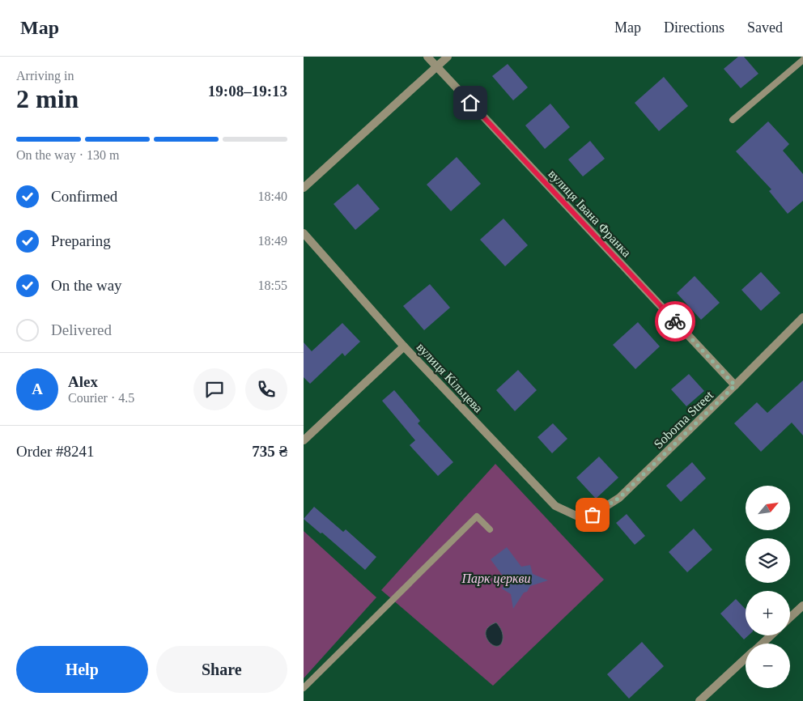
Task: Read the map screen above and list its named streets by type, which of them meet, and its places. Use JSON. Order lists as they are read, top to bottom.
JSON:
{
  "streets": {
    "street": ["вулиця Івана Франка", "вулиця Кільцева", "Soborna Street"]
  },
  "crossings": [
    ["вулиця Івана Франка", "Soborna Street"],
    ["вулиця Кільцева", "Soborna Street"]
  ],
  "parks": ["Парк церкви"],
  "north": "top right",
  "page": {
    "header": "Map",
    "nav": ["Map", "Directions", "Saved"],
    "heading": ["2 min", "Arriving in", "19:08–19:13"],
    "panel": [
      "Alex",
      "Courier · 4.5",
      "Order #8241",
      "735 ₴"
    ],
    "bar": "On the way · 130 m",
    "list": [
      ["Confirmed", "18:40"],
      ["Preparing", "18:49"],
      ["On the way", "18:55"],
      "Delivered"
    ],
    "round": "A",
    "map_buttons": ["+", "−"],
    "buttons": ["Help", "Share"]
  }
}
